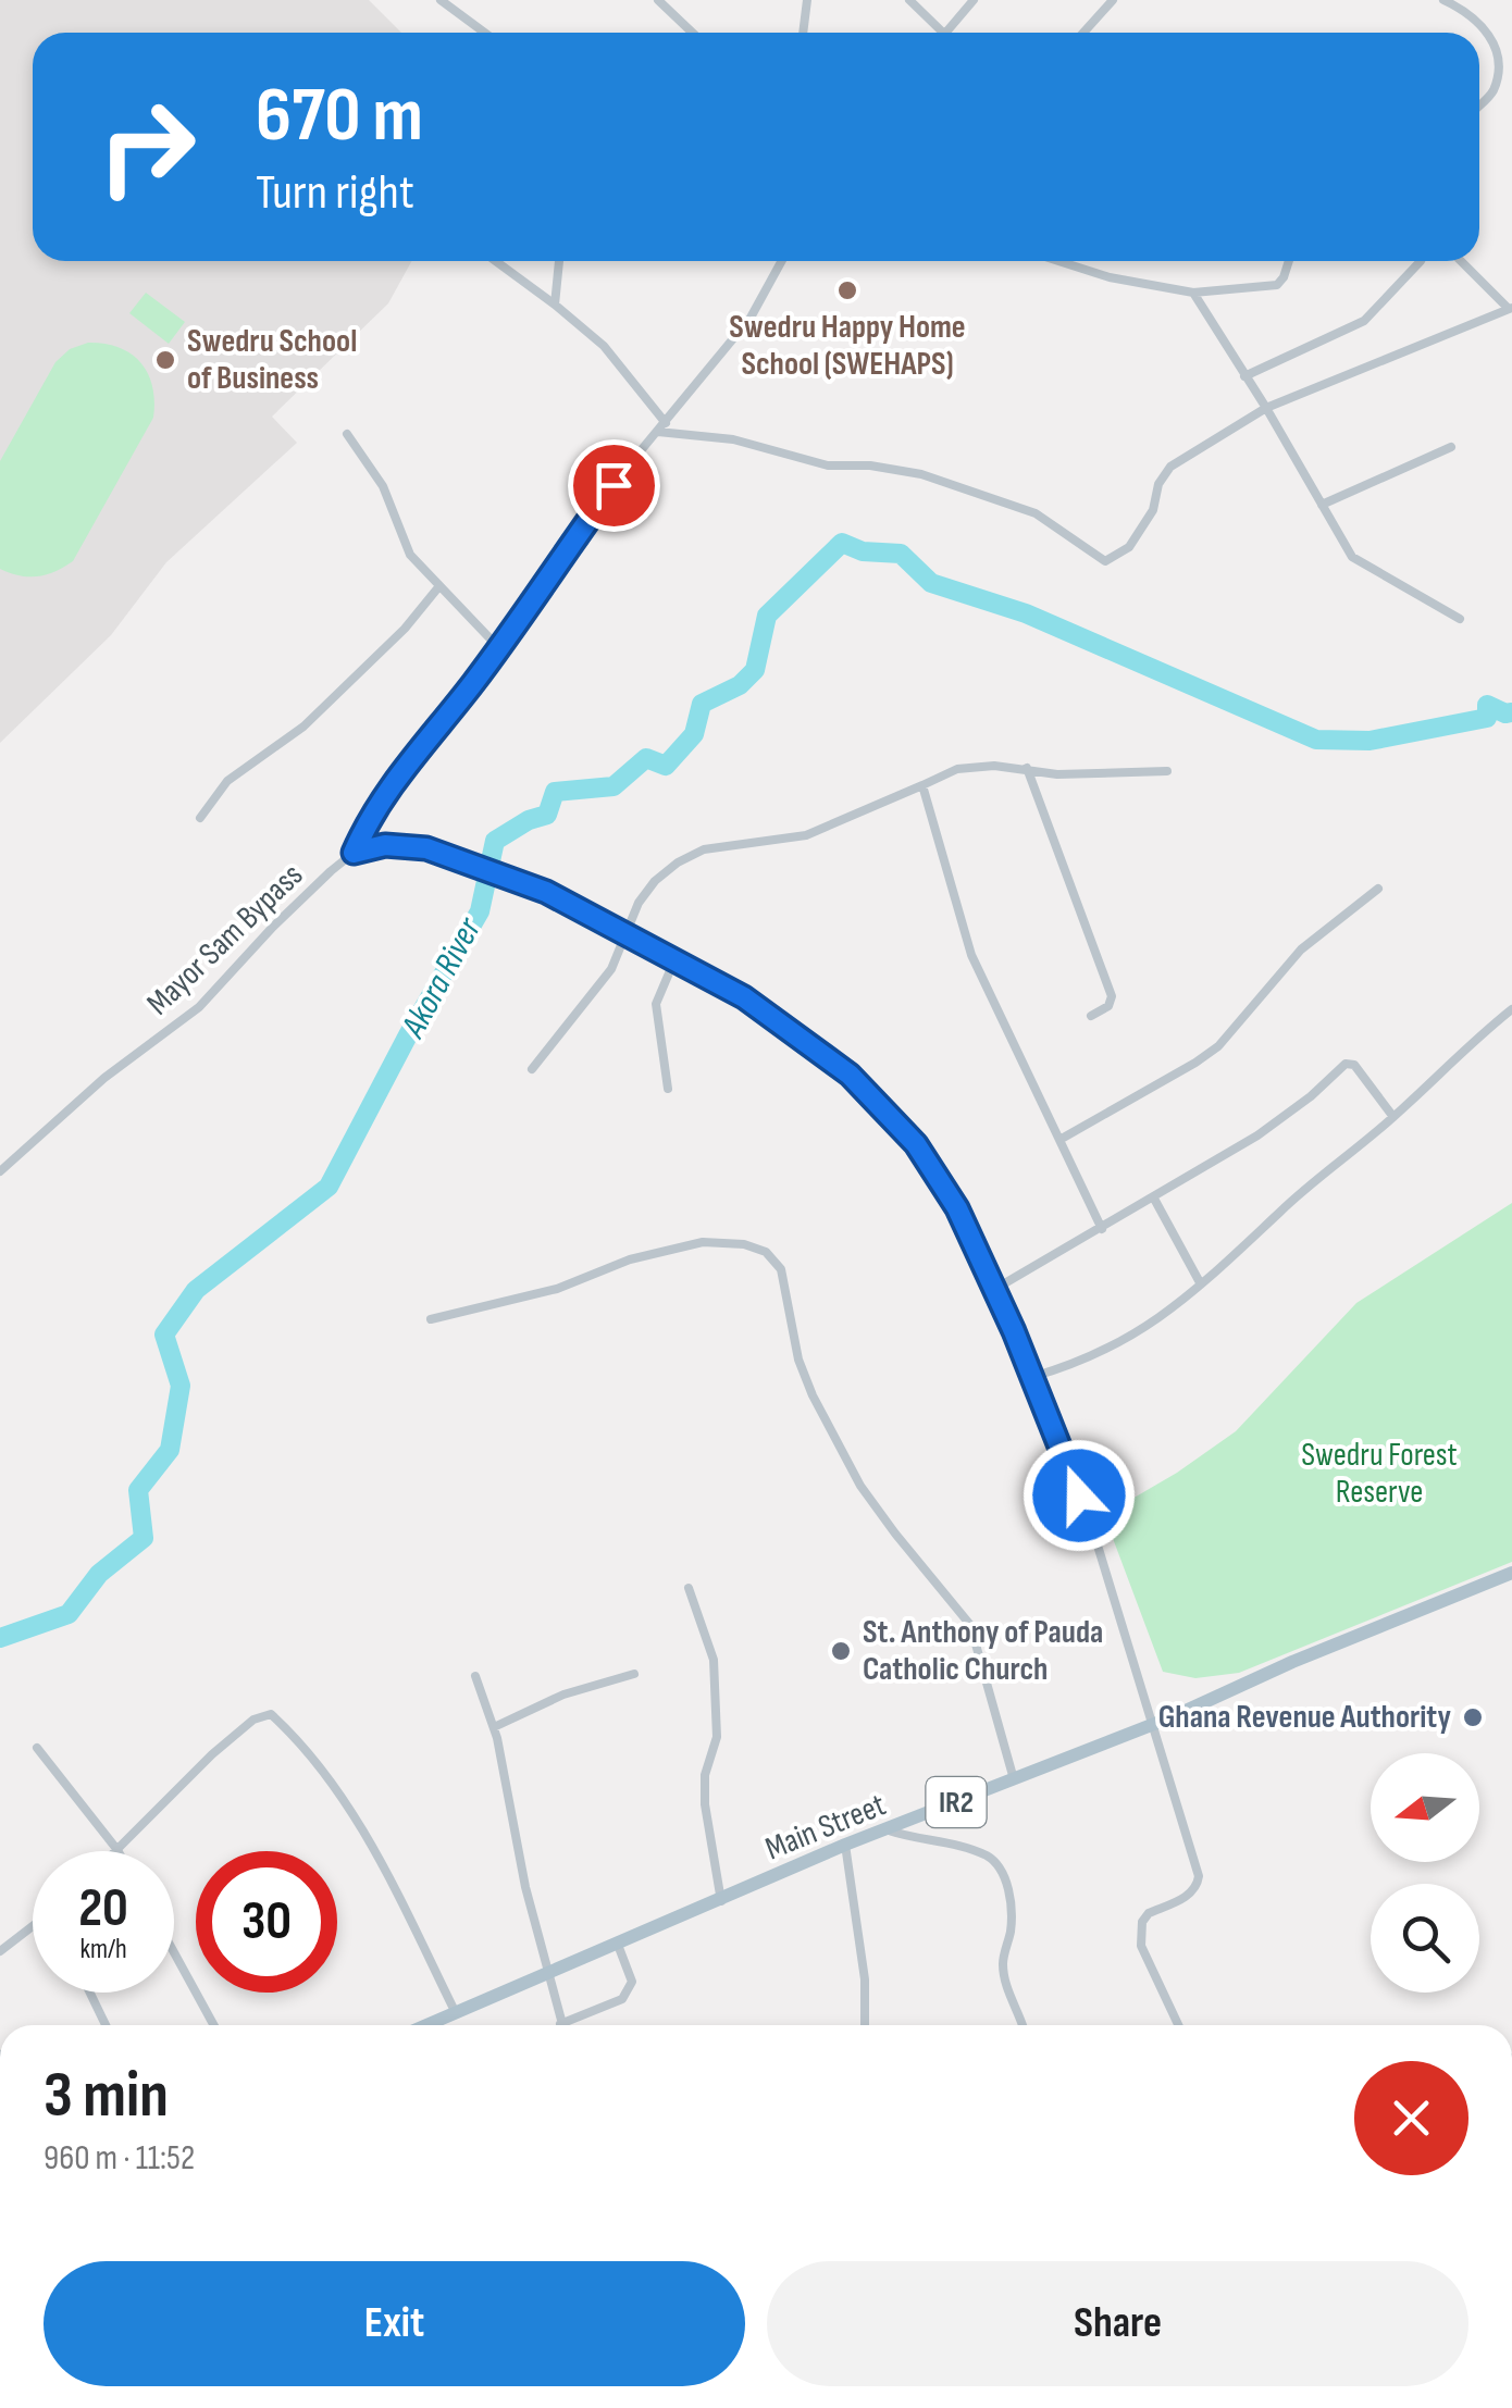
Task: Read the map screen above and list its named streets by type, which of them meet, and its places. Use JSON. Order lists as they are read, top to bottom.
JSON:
{
  "streets": {
    "main road": ["IR2", "Main Street"],
    "street": ["Mayor Sam Bypass"]
  },
  "water": ["Akora River"],
  "parks": ["Swedru Forest Reserve"],
  "places": [
    "Swedru Happy Home School (SWEHAPS)",
    "Swedru School of Business",
    "St. Anthony of Pauda Catholic Church",
    "Ghana Revenue Authority"
  ],
  "north": "left",
  "page": {
    "turn": ["670 m", "Turn right"],
    "speed": "20 km/h",
    "limit": "30",
    "heading": ["3 min", "960 m · 11:52"],
    "buttons": ["Exit", "Share"]
  }
}
